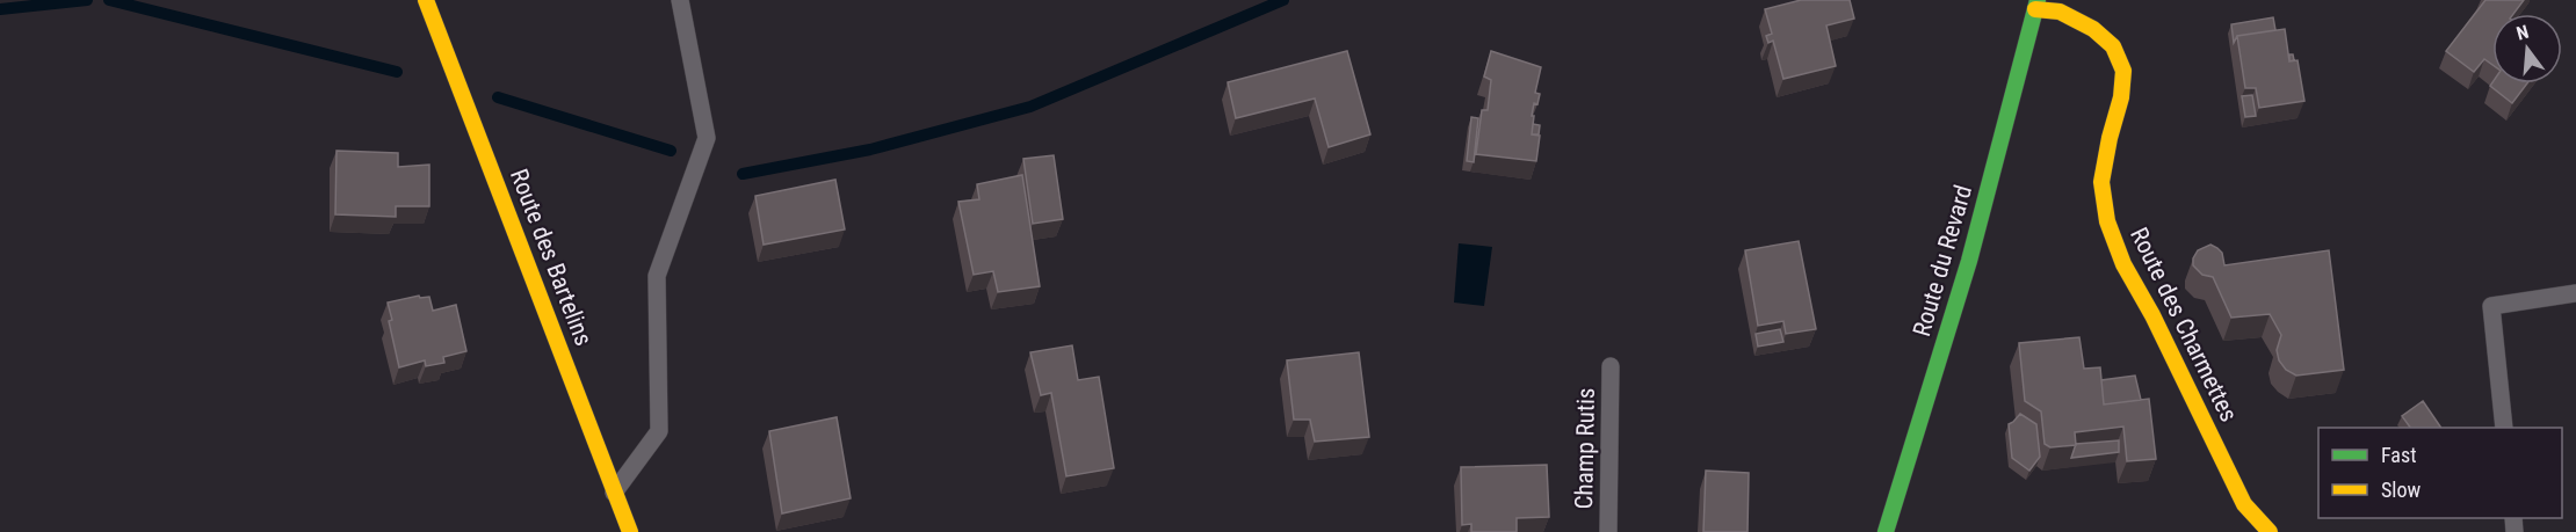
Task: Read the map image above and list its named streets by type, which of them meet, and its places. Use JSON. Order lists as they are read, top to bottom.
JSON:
{
  "streets": {
    "street": ["Route des Bartelins", "Route du Revard", "Route des Charmettes"],
    "lane": ["Champ Rutis"]
  },
  "crossings": [
    ["Route du Revard", "Route des Charmettes"]
  ],
  "legend": ["Fast", "Slow"],
  "north": "top"
}
